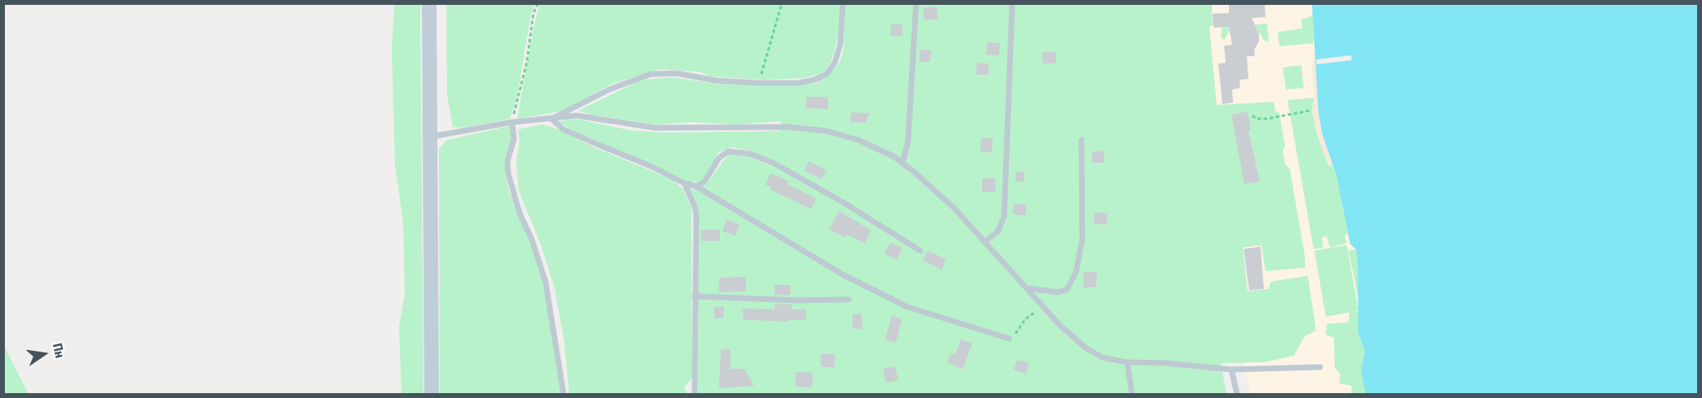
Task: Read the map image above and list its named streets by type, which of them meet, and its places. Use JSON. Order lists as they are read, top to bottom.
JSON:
{
  "north": "right"
}
